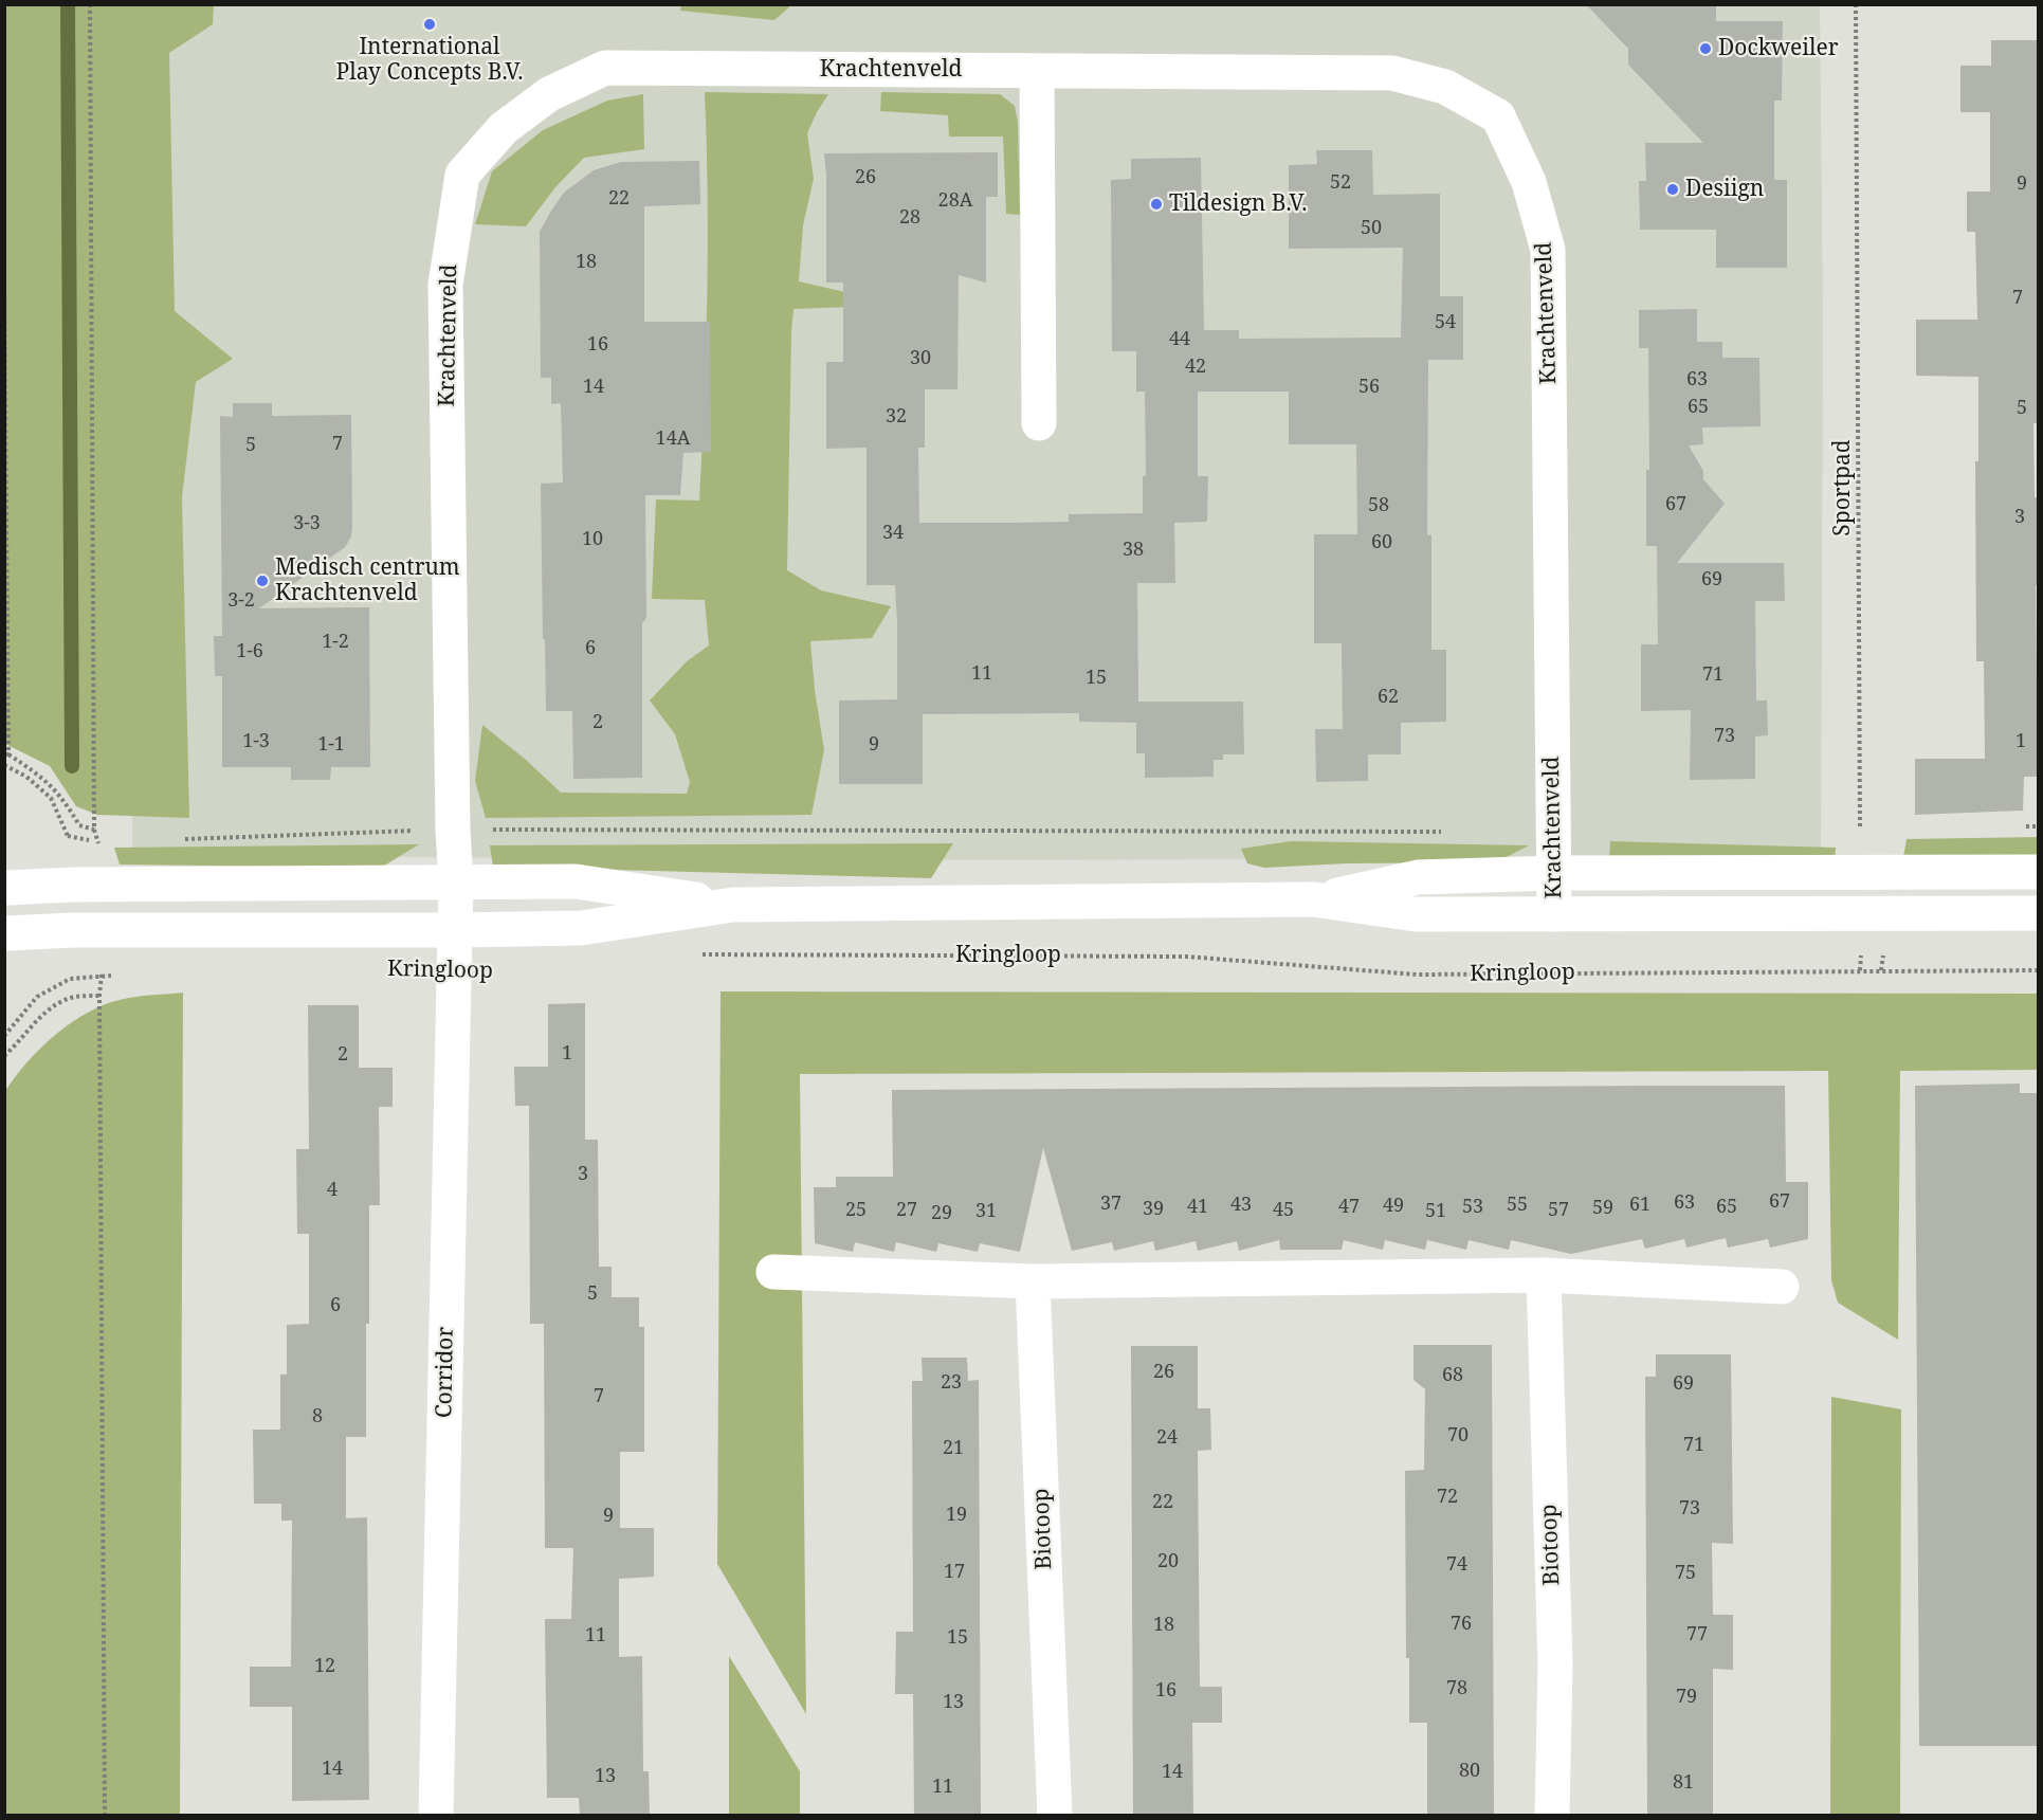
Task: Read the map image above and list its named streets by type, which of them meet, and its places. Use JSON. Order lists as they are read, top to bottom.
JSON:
{
  "streets": {
    "street": [
      "Krachtenveld",
      "Kringloop",
      "Corridor",
      "Biotoop"
    ],
    "path": ["Sportpad"]
  },
  "crossings": [
    ["Krachtenveld", "Kringloop"],
    ["Krachtenveld", "Corridor"],
    ["Kringloop", "Corridor"]
  ],
  "places": [
    "International Play Concepts B.V.",
    "Dockweiler",
    "Desiign",
    "Tildesign B.V.",
    "Medisch centrum Krachtenveld"
  ],
  "house_numbers": [
    "26",
    "52",
    "9",
    "22",
    "28A",
    "28",
    "50",
    "18",
    "7",
    "54",
    "44",
    "16",
    "30",
    "42",
    "63",
    "14",
    "56",
    "65",
    "5",
    "32",
    "14A",
    "7",
    "5",
    "67",
    "58",
    "3",
    "3-3",
    "34",
    "10",
    "60",
    "38",
    "69",
    "3-2",
    "1-2",
    "6",
    "1-6",
    "11",
    "71",
    "15",
    "62",
    "2",
    "73",
    "1-3",
    "1",
    "1-1",
    "9",
    "1",
    "2",
    "3",
    "4",
    "67",
    "63",
    "37",
    "43",
    "55",
    "61",
    "49",
    "41",
    "47",
    "53",
    "65",
    "59",
    "39",
    "25",
    "27",
    "45",
    "57",
    "31",
    "51",
    "29",
    "5",
    "6",
    "26",
    "68",
    "23",
    "69",
    "7",
    "8",
    "70",
    "24",
    "71",
    "21",
    "72",
    "22",
    "73",
    "19",
    "9",
    "20",
    "74",
    "17",
    "75",
    "76",
    "18",
    "77",
    "11",
    "15",
    "12",
    "78",
    "16",
    "79",
    "13",
    "14",
    "80",
    "14",
    "13",
    "81",
    "11"
  ]
}
